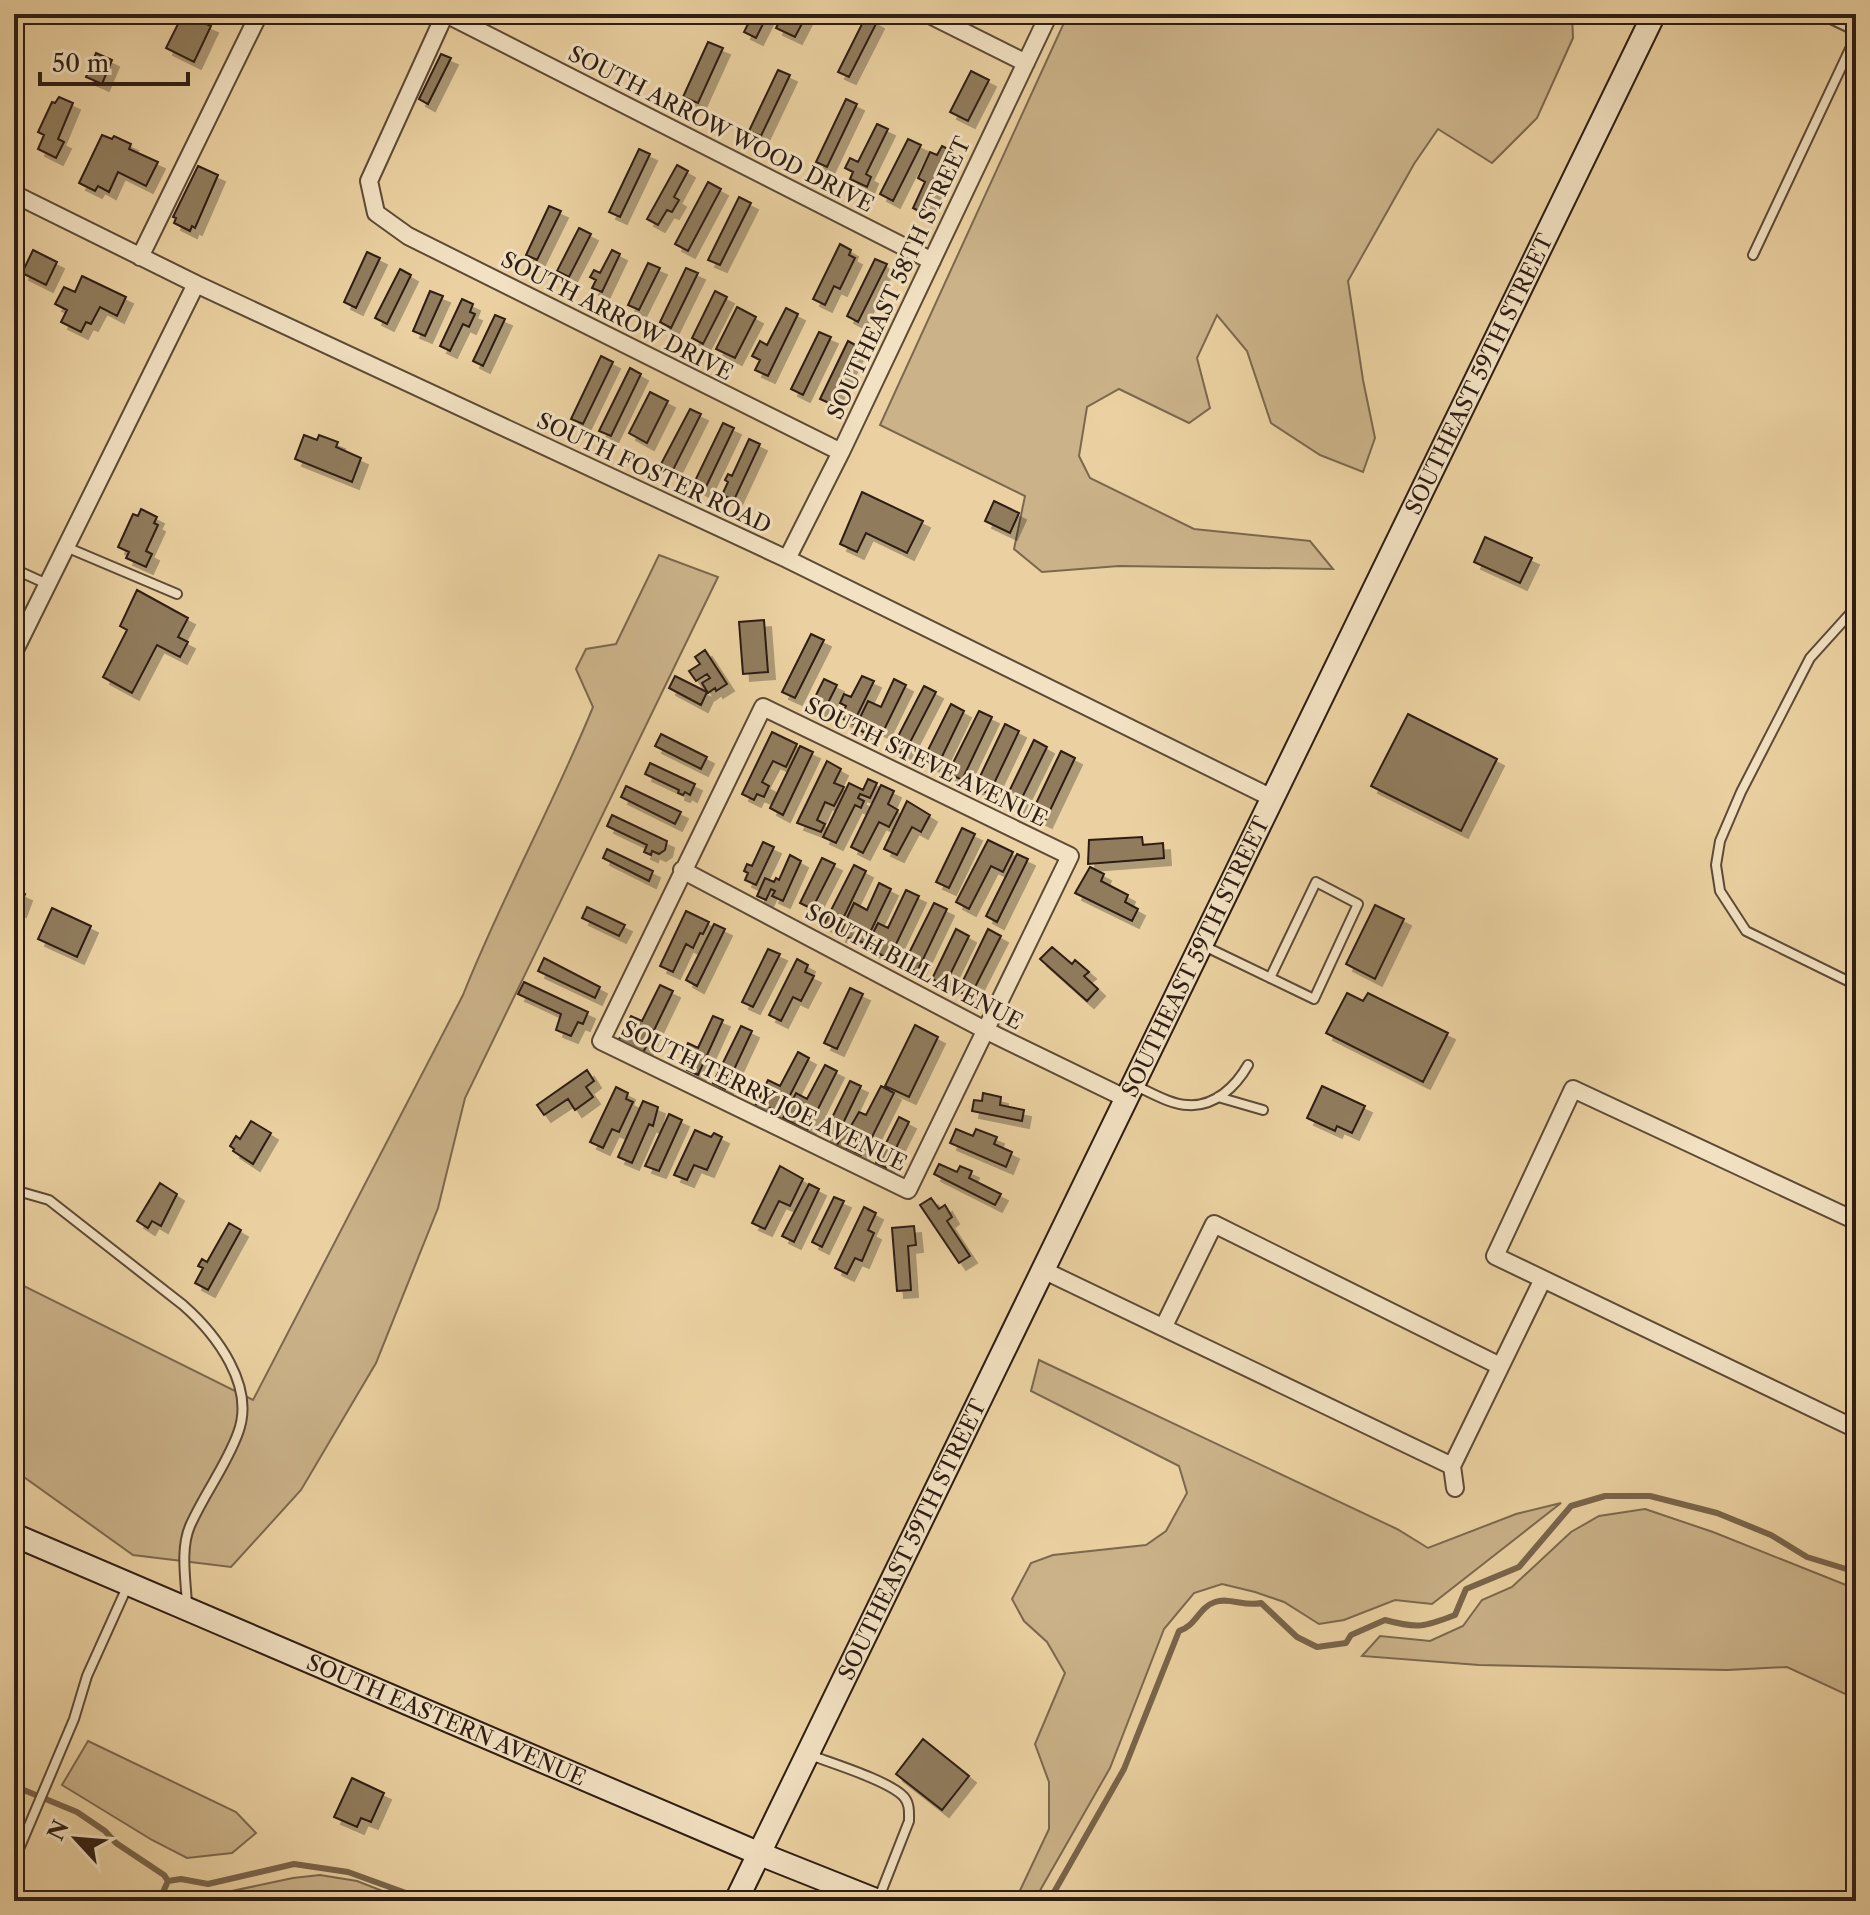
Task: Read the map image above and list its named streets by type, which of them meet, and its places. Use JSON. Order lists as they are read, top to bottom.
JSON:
{
  "streets": {
    "main road": ["SOUTHEAST 59TH STREET", "SOUTH EASTERN AVENUE"],
    "street": [
      "SOUTH ARROW WOOD DRIVE",
      "SOUTHEAST 58TH STREET",
      "SOUTH ARROW DRIVE",
      "SOUTH FOSTER ROAD",
      "SOUTH STEVE AVENUE",
      "SOUTH BILL AVENUE",
      "SOUTH TERRY JOE AVENUE"
    ]
  },
  "crossings": [
    ["SOUTH ARROW WOOD DRIVE", "SOUTHEAST 58TH STREET"],
    ["SOUTH ARROW WOOD DRIVE", "SOUTH ARROW DRIVE"],
    ["SOUTHEAST 58TH STREET", "SOUTH ARROW DRIVE"],
    ["SOUTHEAST 58TH STREET", "SOUTH FOSTER ROAD"],
    ["SOUTHEAST 59TH STREET", "SOUTH FOSTER ROAD"],
    ["SOUTHEAST 59TH STREET", "SOUTH BILL AVENUE"],
    ["SOUTHEAST 59TH STREET", "SOUTH EASTERN AVENUE"],
    ["SOUTH STEVE AVENUE", "SOUTH BILL AVENUE"],
    ["SOUTH STEVE AVENUE", "SOUTH TERRY JOE AVENUE"],
    ["SOUTH BILL AVENUE", "SOUTH TERRY JOE AVENUE"]
  ],
  "scale_bar": "50 m",
  "north": "top left"
}
